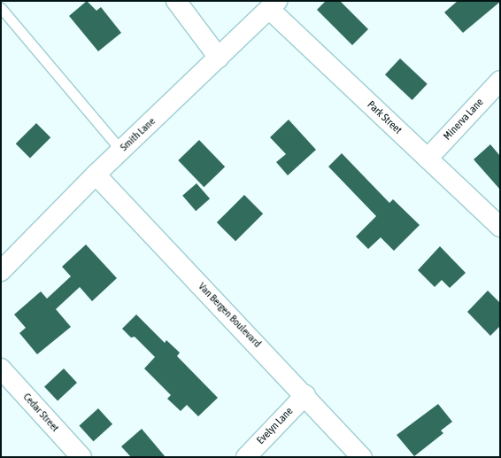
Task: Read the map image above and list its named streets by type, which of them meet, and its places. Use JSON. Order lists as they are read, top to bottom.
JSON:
{
  "streets": {
    "street": [
      "Park Street",
      "Minerva Lane",
      "Smith Lane",
      "Van Bergen Boulevard",
      "Cedar Street",
      "Evelyn Lane"
    ]
  },
  "crossings": [
    ["Park Street", "Minerva Lane"],
    ["Park Street", "Smith Lane"],
    ["Smith Lane", "Van Bergen Boulevard"],
    ["Van Bergen Boulevard", "Evelyn Lane"]
  ]
}
